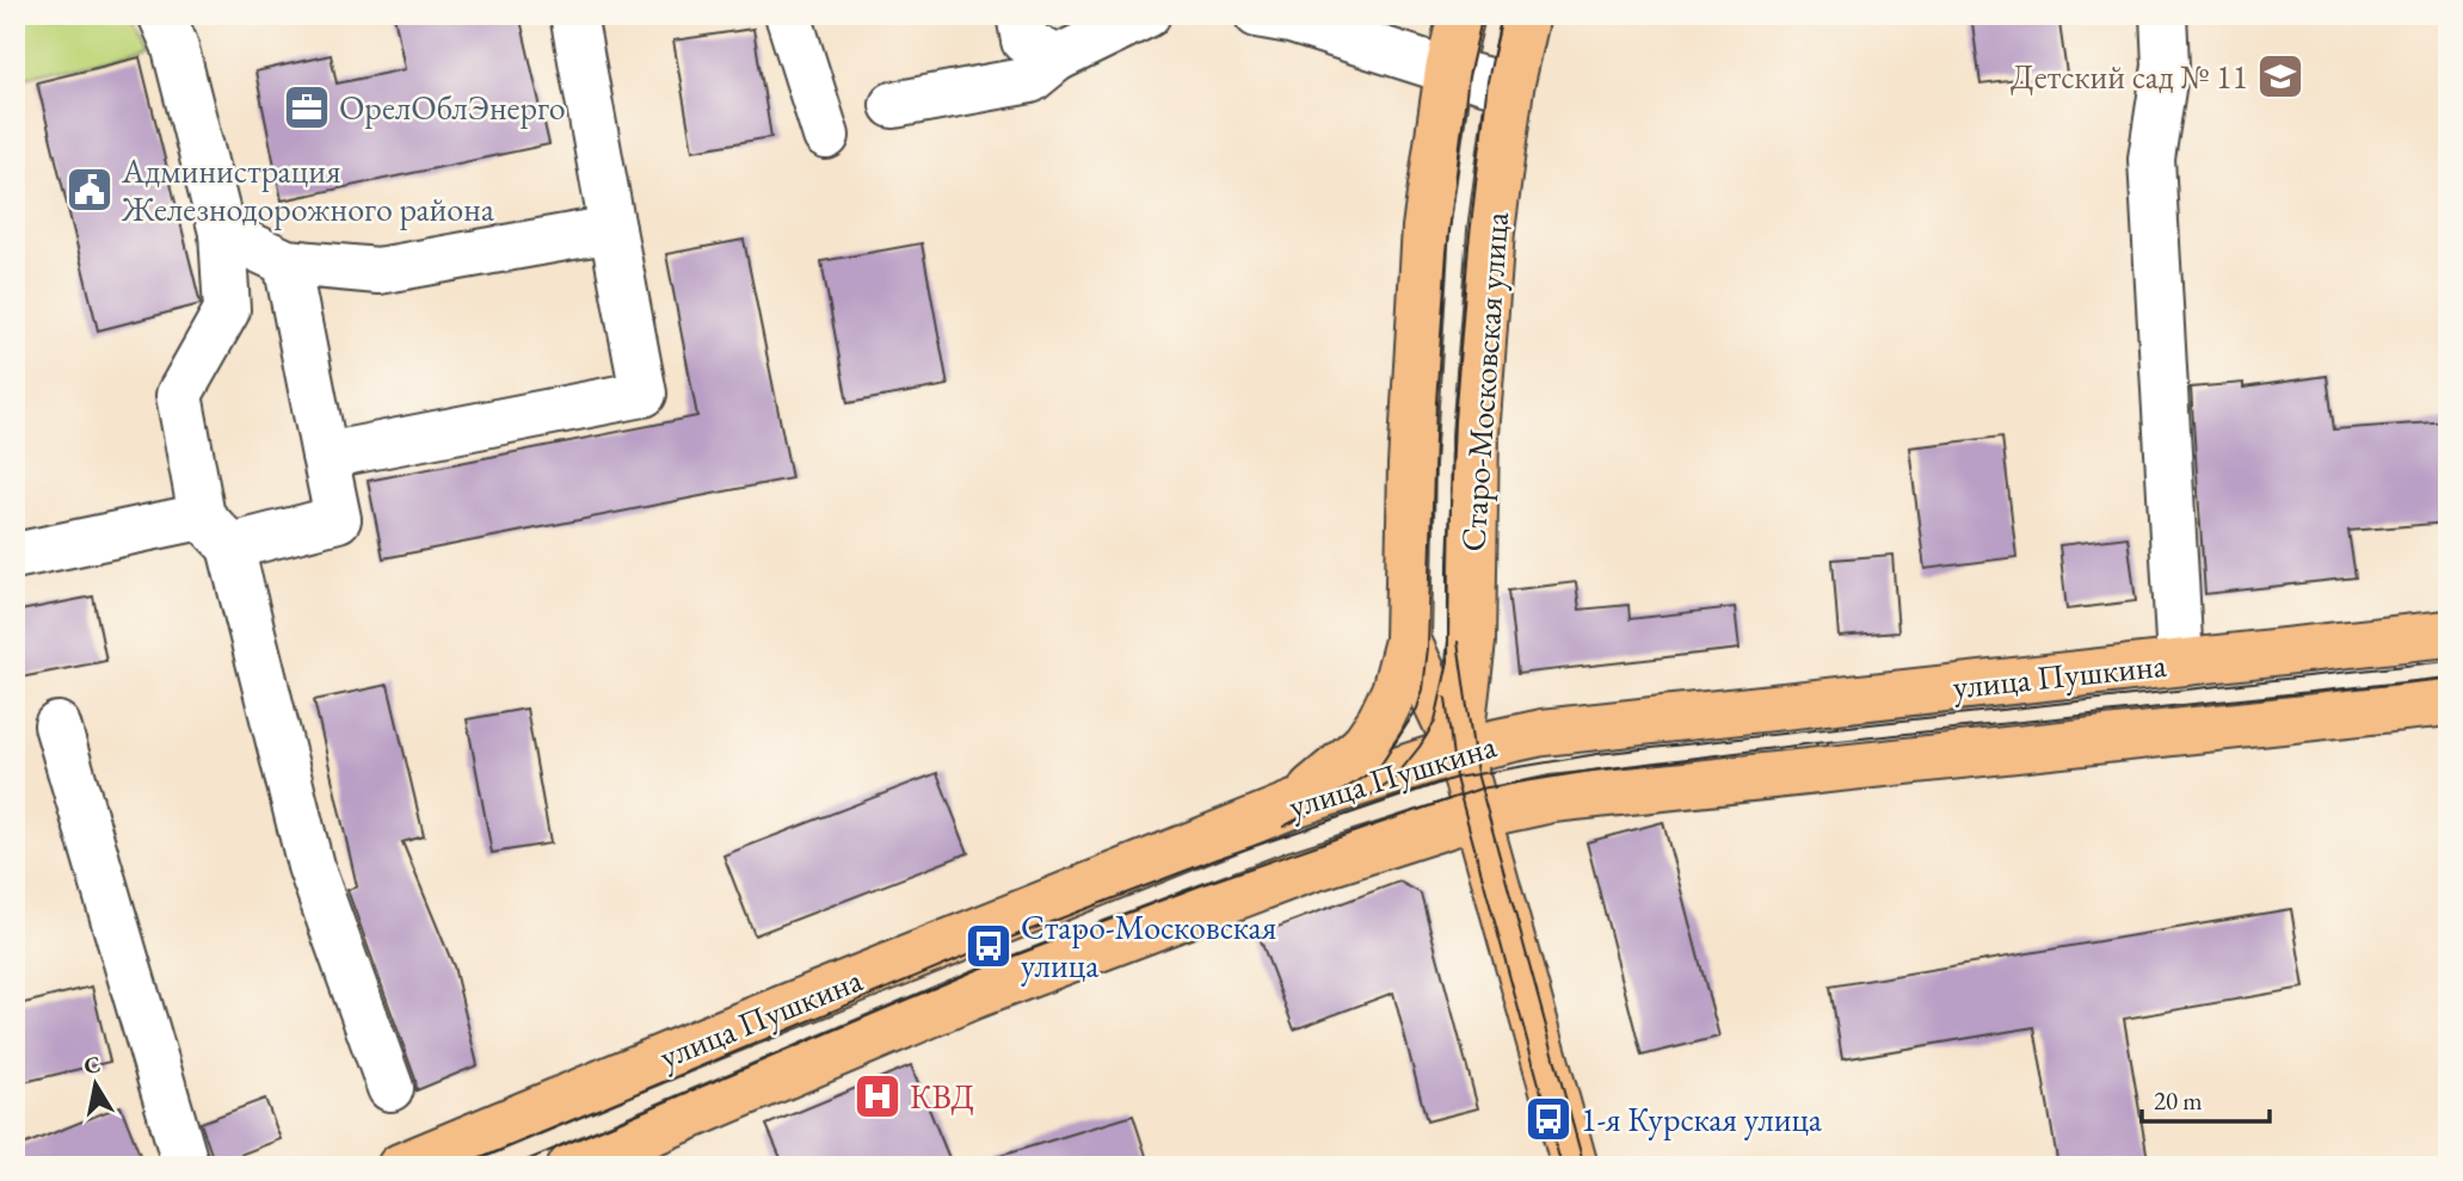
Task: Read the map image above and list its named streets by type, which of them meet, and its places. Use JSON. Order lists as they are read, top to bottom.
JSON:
{
  "streets": {
    "main road": ["Старо-Московская улица", "улица Пушкина"]
  },
  "crossings": [
    ["Старо-Московская улица", "улица Пушкина"]
  ],
  "places": {
    "school or university": ["Детский сад № 11"],
    "office": ["ОрелОблЭнерго"],
    "public building": ["Администрация Железнодорожного района"],
    "bus stop": ["Старо-Московская улица", "1-я Курская улица"],
    "hospital": ["КВД"]
  },
  "scale_bar": "20 m",
  "north": "top"
}
